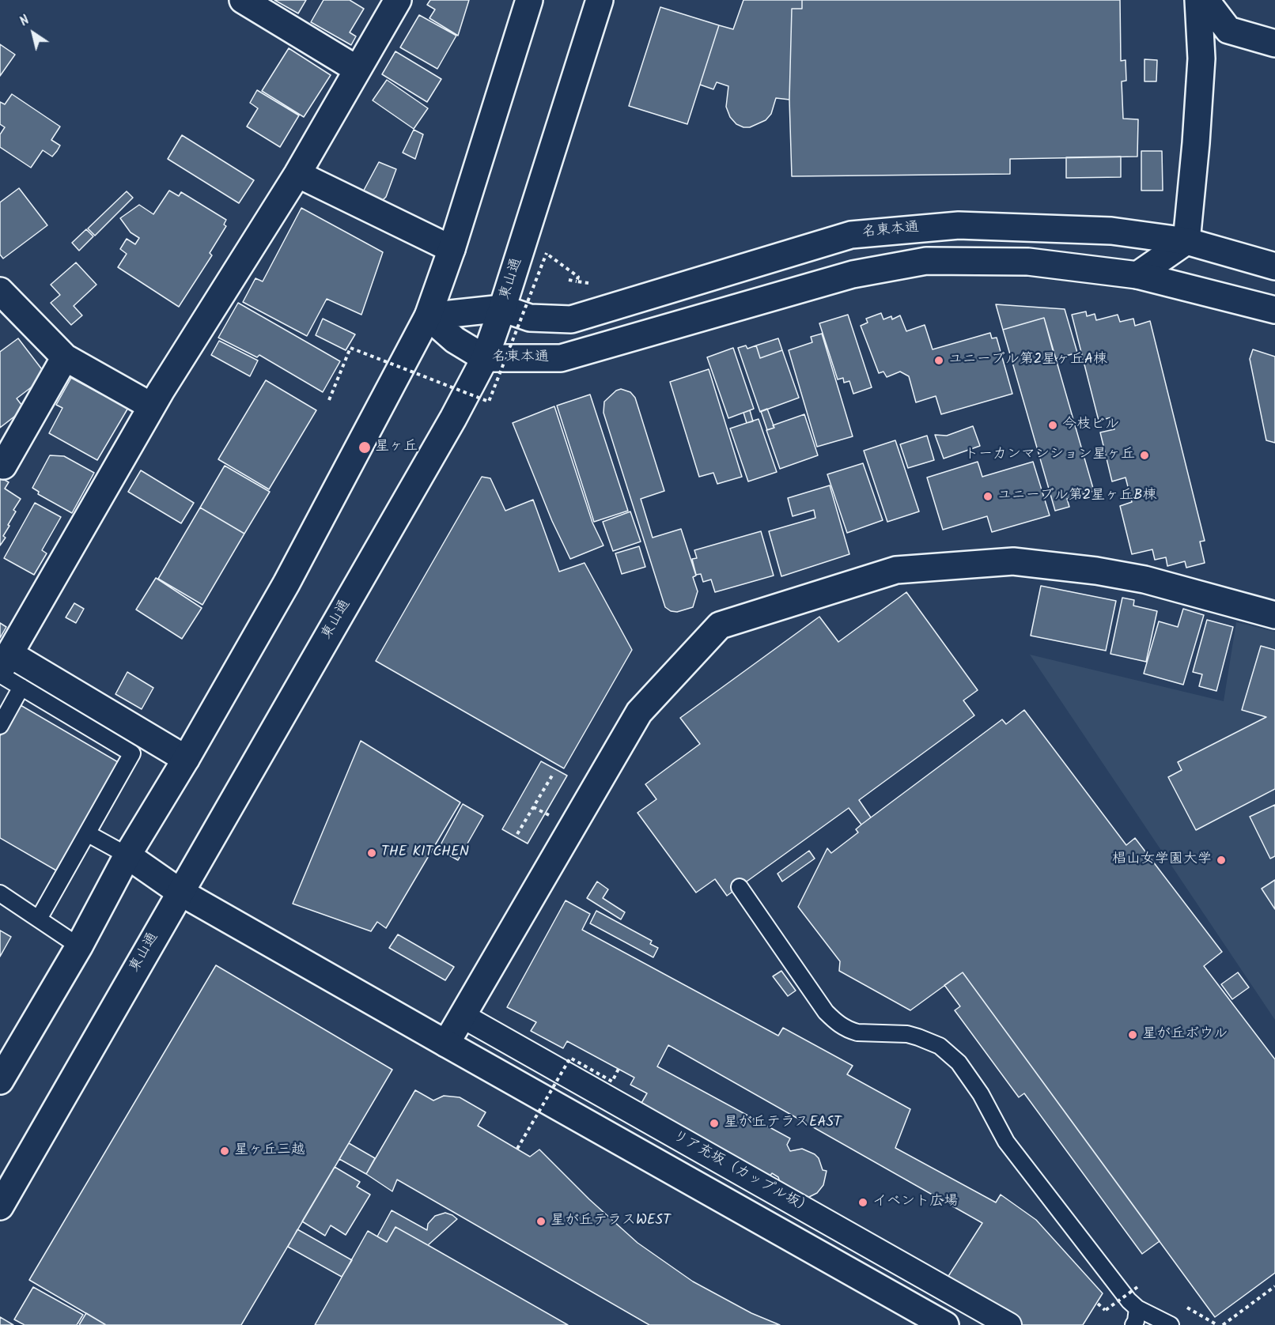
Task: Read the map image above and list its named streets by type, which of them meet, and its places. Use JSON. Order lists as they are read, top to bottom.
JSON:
{
  "streets": {
    "main road": ["名東本通", "東山通"],
    "street": ["リア充坂（カップル坂）"]
  },
  "crossings": [
    ["名東本通", "東山通"]
  ],
  "places": [
    "ユニーブル第2星ヶ丘A棟",
    "今枝ビル",
    "星ヶ丘",
    "トーカンマンション星ヶ丘",
    "ユニーブル第2星ヶ丘B棟",
    "THE KITCHEN",
    "椙山女学園大学",
    "星が丘ボウル",
    "星が丘テラスEAST",
    "星ヶ丘三越",
    "イベント広場",
    "星が丘テラスWEST"
  ],
  "north": "top left"
}
